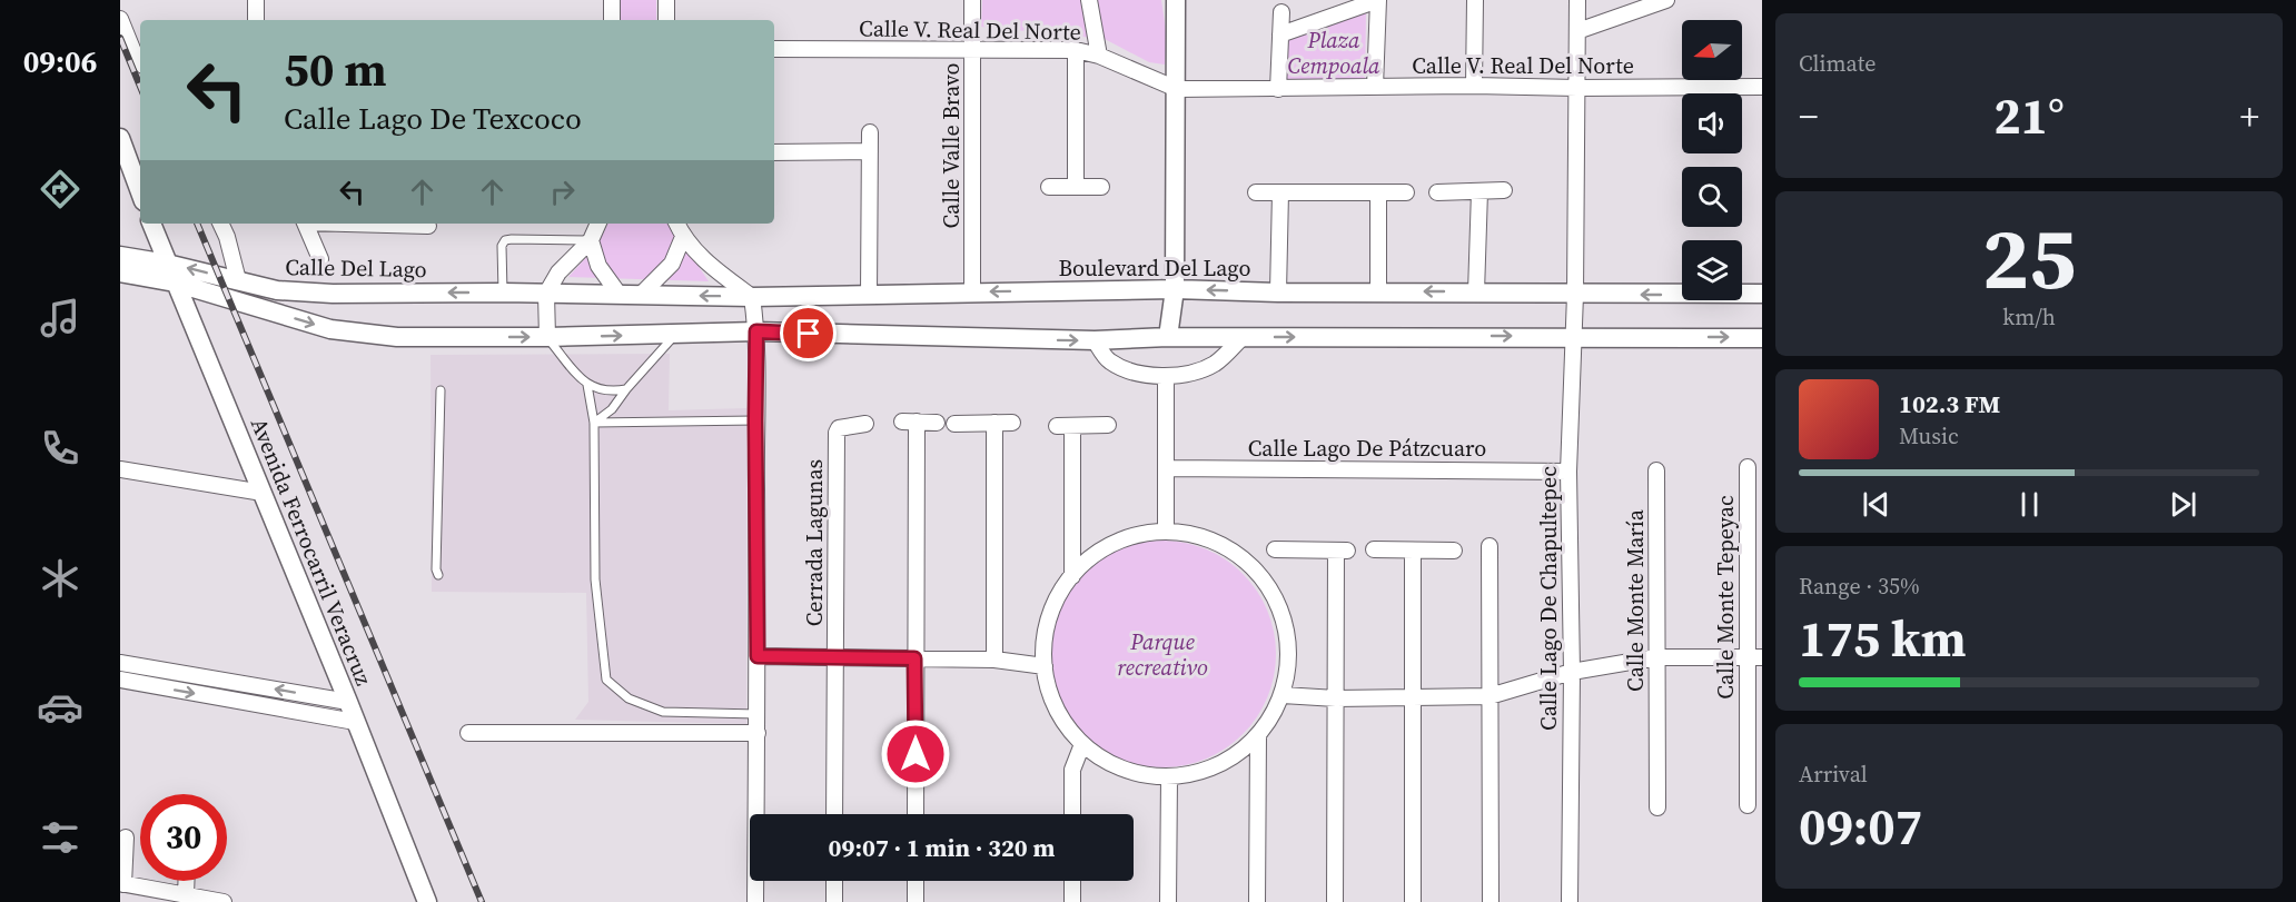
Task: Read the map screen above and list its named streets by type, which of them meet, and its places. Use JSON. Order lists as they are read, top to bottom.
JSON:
{
  "streets": {
    "street": [
      "Calle V. Real Del Norte",
      "Calle Valle Bravo",
      "Calle Del Lago",
      "Boulevard Del Lago",
      "Calle Lago De Pátzcuaro",
      "Cerrada Lagunas",
      "Avenida Ferrocarril Veracruz",
      "Calle Monte Tepeyac",
      "Calle Lago De Chapultepec",
      "Calle Monte María"
    ]
  },
  "crossings": [
    ["Calle V. Real Del Norte", "Calle Valle Bravo"],
    ["Calle V. Real Del Norte", "Calle Lago De Chapultepec"],
    ["Calle Valle Bravo", "Boulevard Del Lago"],
    ["Calle Del Lago", "Boulevard Del Lago"],
    ["Calle Del Lago", "Avenida Ferrocarril Veracruz"],
    ["Boulevard Del Lago", "Calle Lago De Chapultepec"],
    ["Calle Lago De Pátzcuaro", "Calle Lago De Chapultepec"]
  ],
  "parks": ["Plaza Cempoala", "Parque recreativo"],
  "north": "left",
  "page": {
    "tabs": "09:06",
    "tile": [
      "Climate",
      ["25", "km/h"],
      ["Range · 35%", "175 km"],
      ["Arrival", "09:07"]
    ],
    "turn": ["50 m", "Calle Lago De Texcoco"],
    "heat": ["−", "21°", "+"],
    "song": ["102.3 FM", "Music"],
    "limit": "30",
    "trip": "09:07 · 1 min · 320 m"
  }
}
